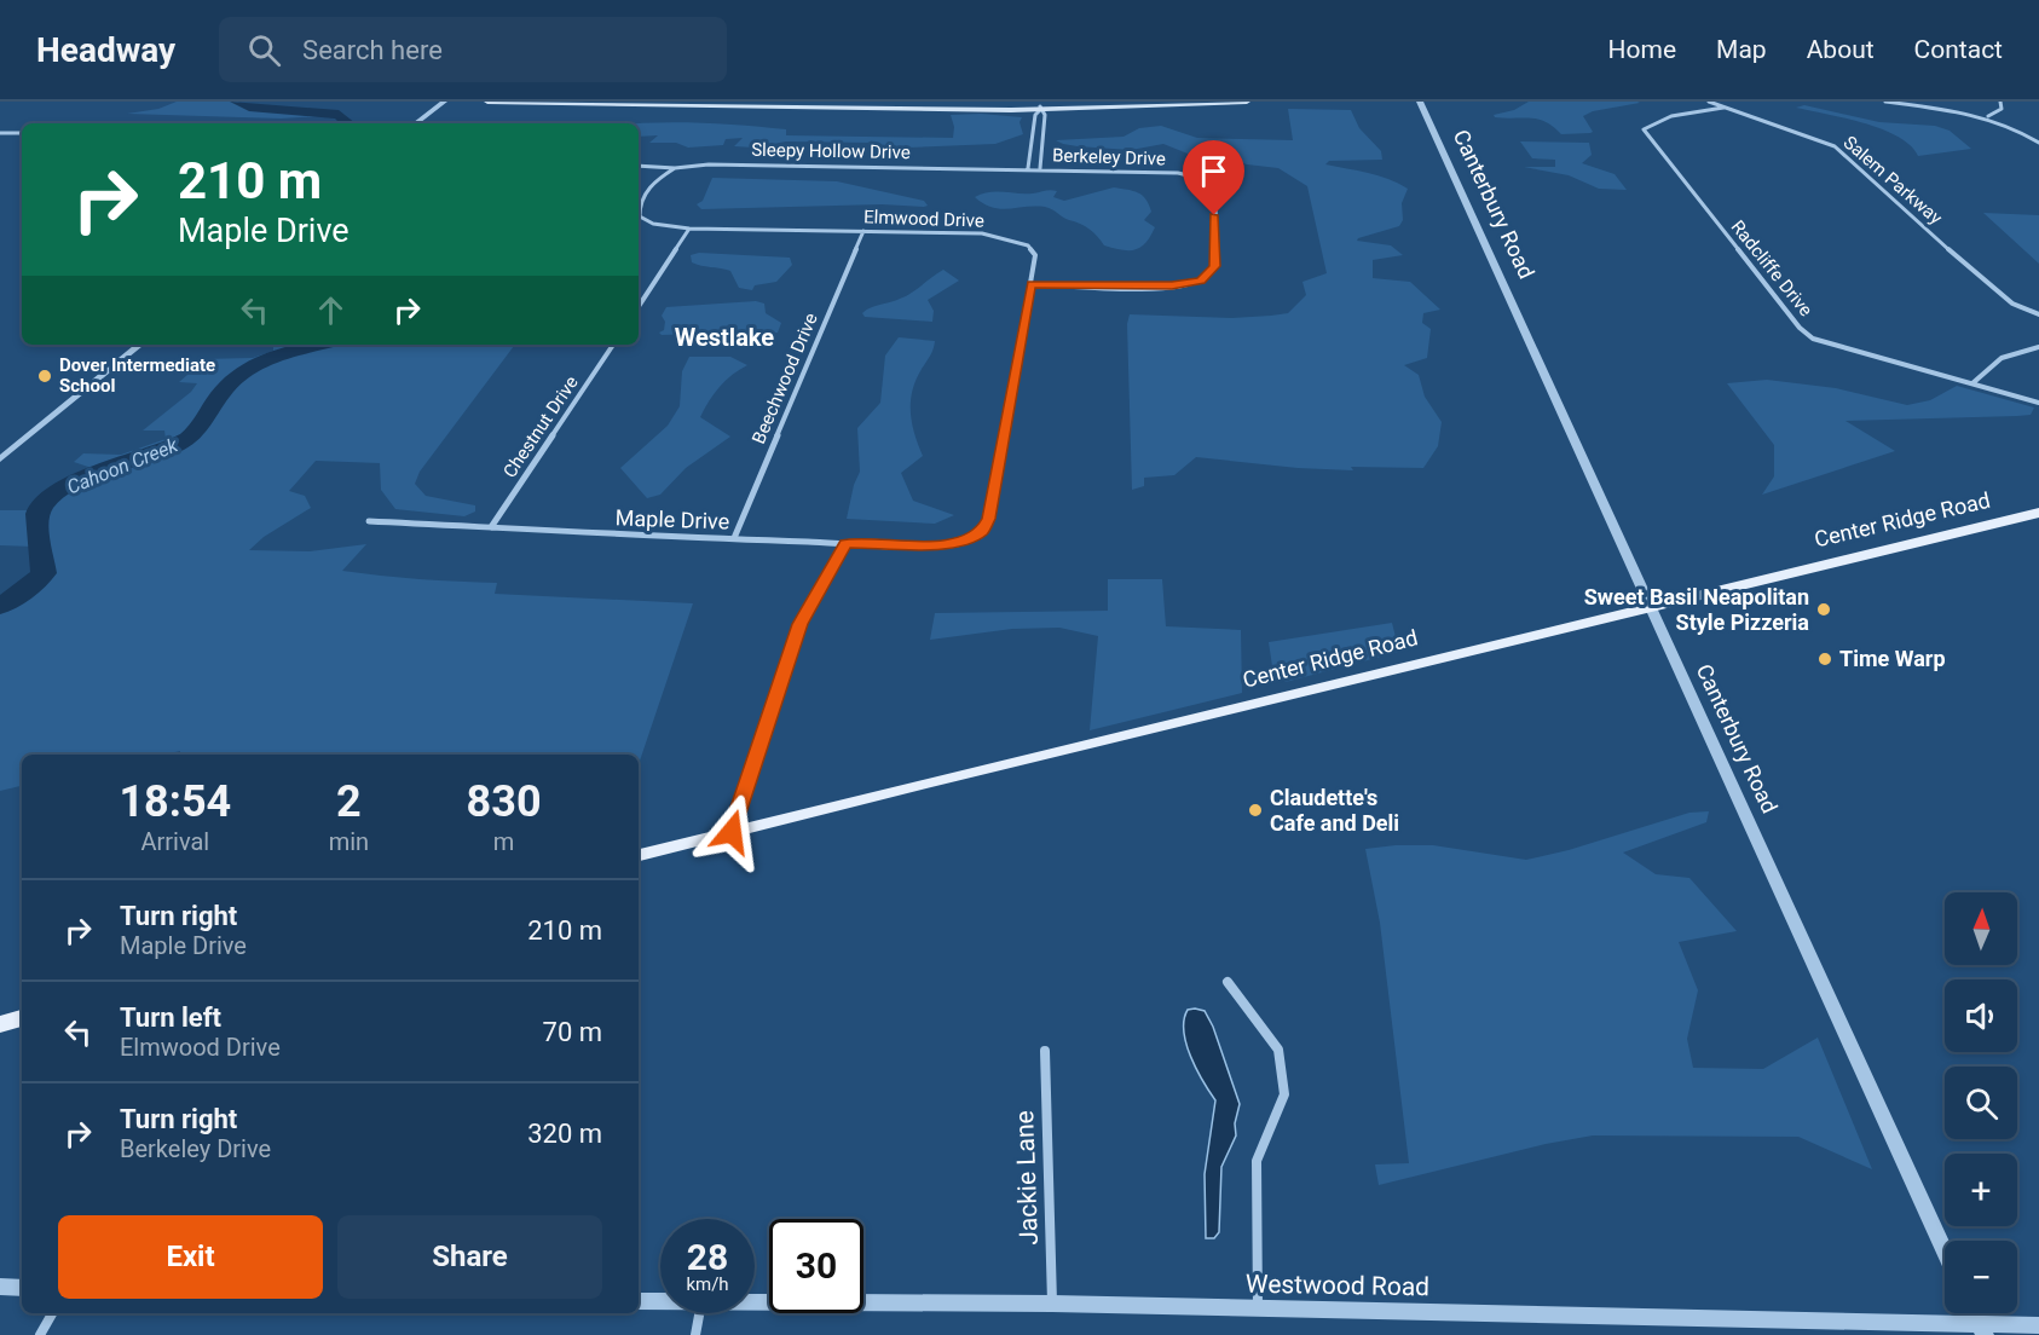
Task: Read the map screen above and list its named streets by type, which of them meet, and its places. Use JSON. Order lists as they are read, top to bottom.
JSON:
{
  "streets": {
    "main road": ["Center Ridge Road"],
    "street": [
      "Sleepy Hollow Drive",
      "Berkeley Drive",
      "Salem Parkway",
      "Canterbury Road",
      "Elmwood Drive",
      "Radcliffe Drive",
      "Beechwood Drive",
      "Chestnut Drive",
      "Maple Drive",
      "Jackie Lane",
      "Westwood Road"
    ]
  },
  "crossings": [
    ["Sleepy Hollow Drive", "Berkeley Drive"],
    ["Berkeley Drive", "Elmwood Drive"],
    ["Salem Parkway", "Radcliffe Drive"],
    ["Canterbury Road", "Center Ridge Road"],
    ["Elmwood Drive", "Beechwood Drive"],
    ["Elmwood Drive", "Maple Drive"],
    ["Beechwood Drive", "Maple Drive"],
    ["Chestnut Drive", "Maple Drive"],
    ["Jackie Lane", "Westwood Road"]
  ],
  "districts": ["Westlake"],
  "water": ["Cahoon Creek"],
  "places": [
    "Dover Intermediate School",
    "Sweet Basil Neapolitan Style Pizzeria",
    "Time Warp",
    "Claudette's Cafe and Deli"
  ],
  "north": "top",
  "page": {
    "header": "Headway",
    "search": "Search here",
    "nav": [
      "Home",
      "Map",
      "About",
      "Contact"
    ],
    "turn": ["210 m", "Maple Drive"],
    "eta": [
      "18:54",
      "Arrival",
      "2",
      "min",
      "830",
      "m"
    ],
    "list": [
      {
        "name": "Turn right",
        "note": "Maple Drive",
        "value": "210 m"
      },
      {
        "name": "Turn left",
        "note": "Elmwood Drive",
        "value": "70 m"
      },
      {
        "name": "Turn right",
        "note": "Berkeley Drive",
        "value": "320 m"
      }
    ],
    "map_buttons": ["+", "−"],
    "buttons": ["Exit", "Share"],
    "speed": "28 km/h",
    "limit": "30"
  }
}
